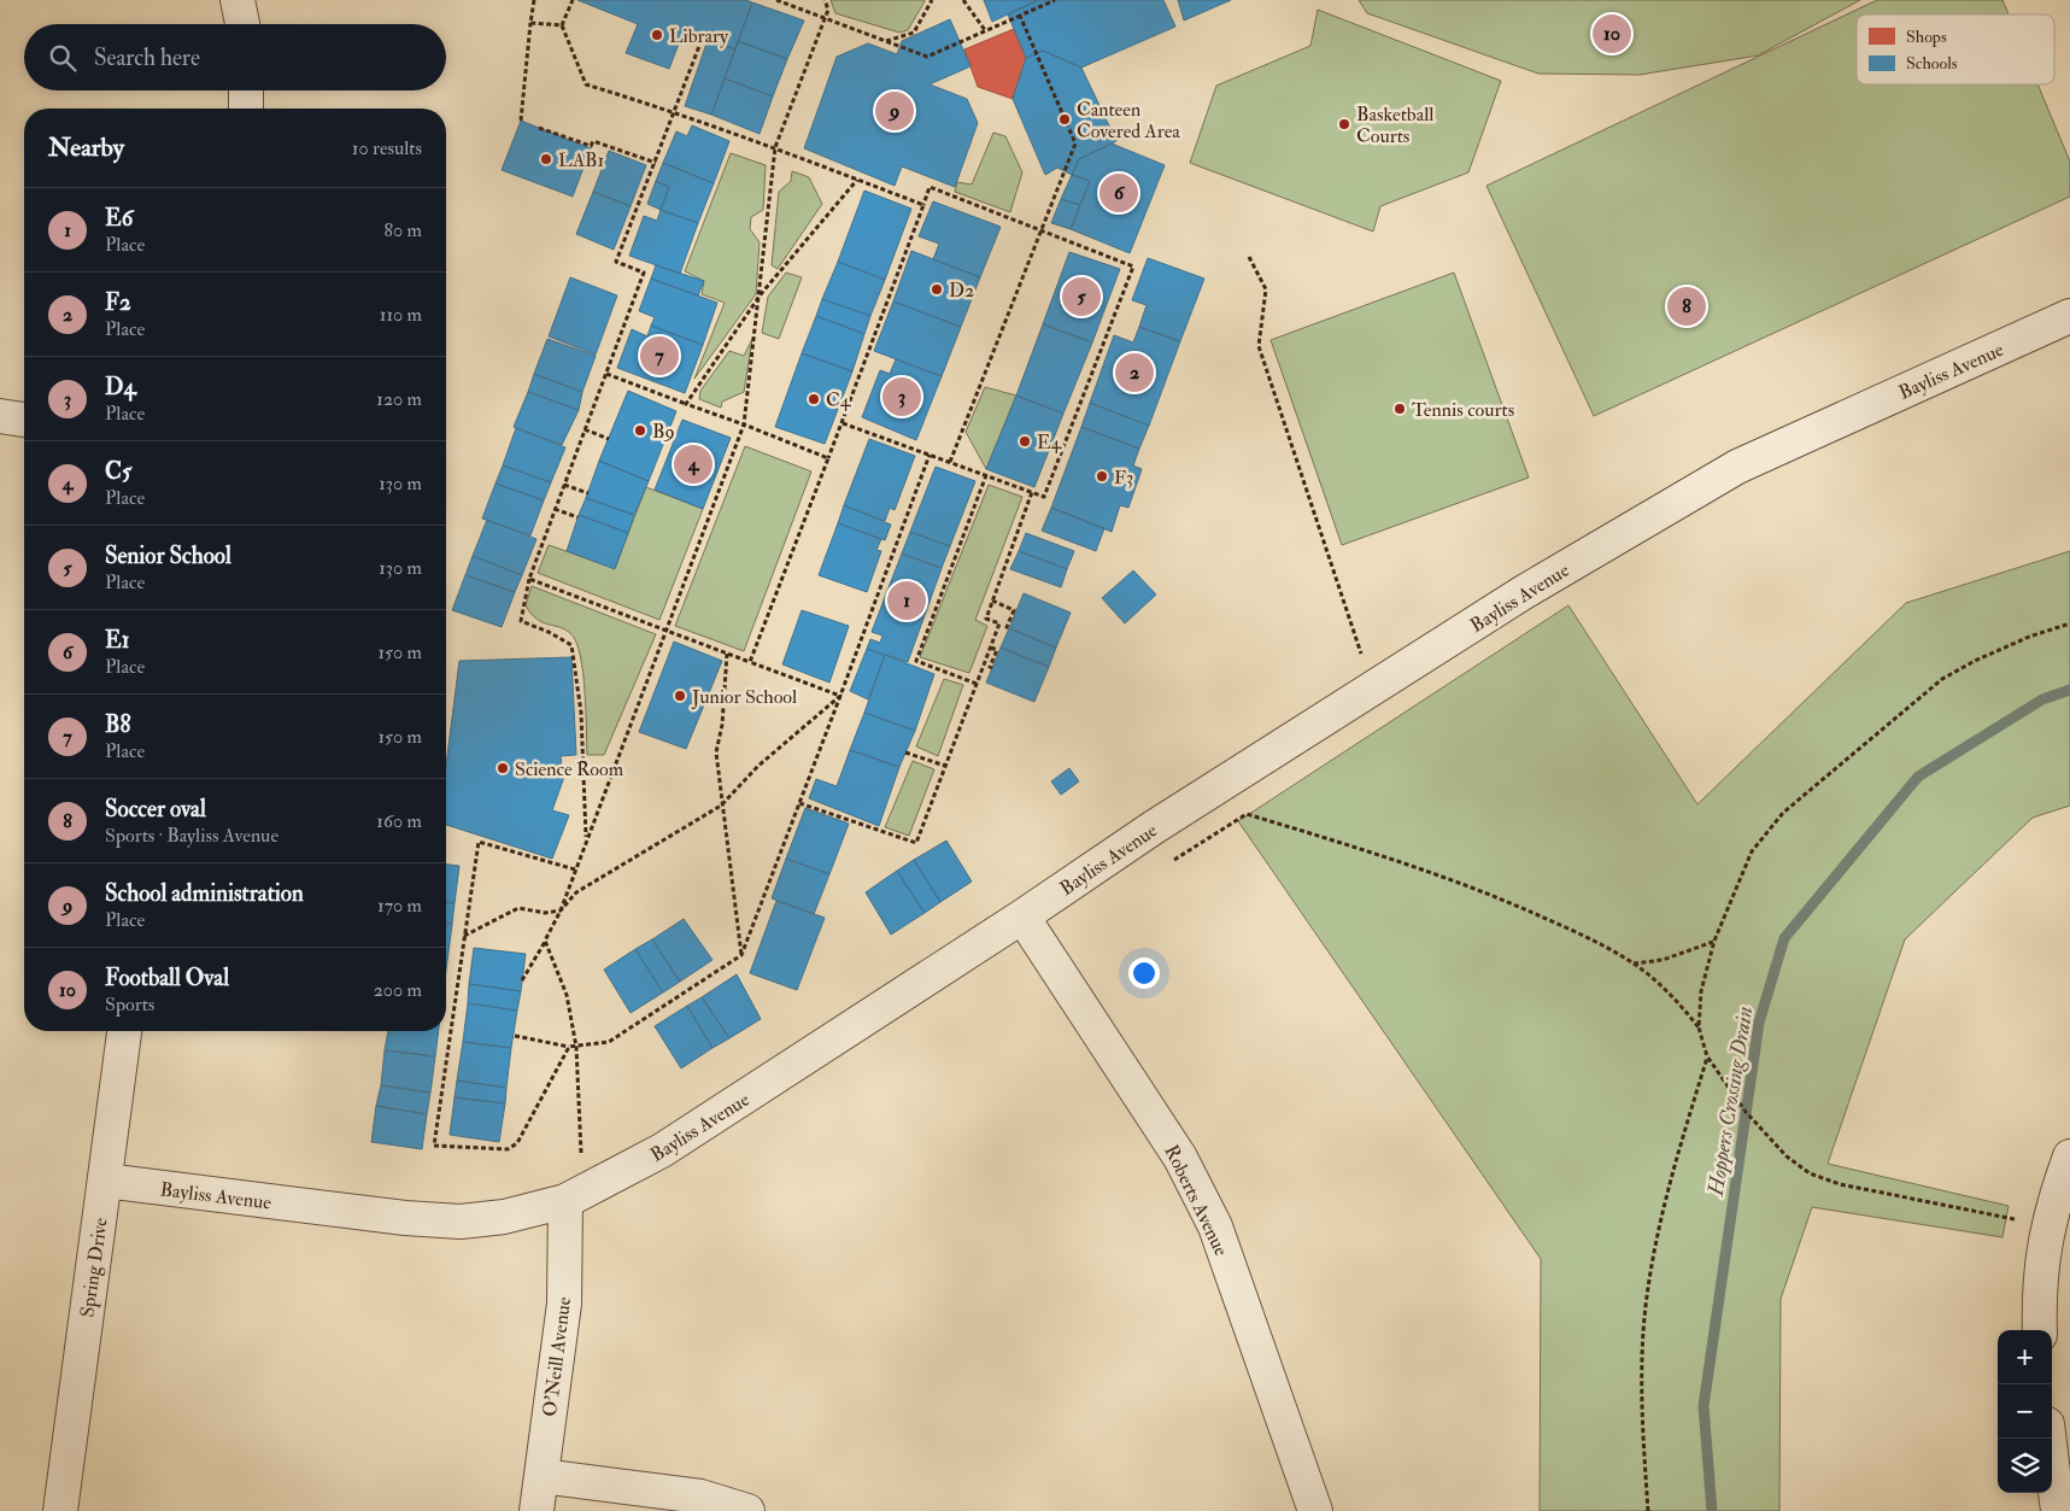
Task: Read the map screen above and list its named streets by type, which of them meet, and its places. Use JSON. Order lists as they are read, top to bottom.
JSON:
{
  "streets": {
    "street": [
      "Bayliss Avenue",
      "Roberts Avenue",
      "Spring Drive",
      "O'Neill Avenue"
    ]
  },
  "crossings": [
    ["Bayliss Avenue", "Roberts Avenue"],
    ["Bayliss Avenue", "Spring Drive"],
    ["Bayliss Avenue", "O'Neill Avenue"]
  ],
  "water": ["Hoppers Crossing Drain"],
  "places": [
    "Library",
    "Canteen Covered Area",
    "Basketball Courts",
    "LAB1",
    "D2",
    "C4",
    "Tennis courts",
    "B9",
    "E4",
    "F3",
    "Junior School",
    "Science Room"
  ],
  "legend": ["Shops", "Schools"],
  "page": {
    "pins": [
      "10",
      "9",
      "6",
      "5",
      "8",
      "7",
      "2",
      "3",
      "4",
      "1"
    ],
    "search": "Search here",
    "heading": ["Nearby", "10 results"],
    "list": [
      {
        "mark": "1",
        "name": "E6",
        "note": "Place",
        "value": "80 m"
      },
      {
        "mark": "2",
        "name": "F2",
        "note": "Place",
        "value": "110 m"
      },
      {
        "mark": "3",
        "name": "D4",
        "note": "Place",
        "value": "120 m"
      },
      {
        "mark": "4",
        "name": "C5",
        "note": "Place",
        "value": "130 m"
      },
      {
        "mark": "5",
        "name": "Senior School",
        "note": "Place",
        "value": "130 m"
      },
      {
        "mark": "6",
        "name": "E1",
        "note": "Place",
        "value": "150 m"
      },
      {
        "mark": "7",
        "name": "B8",
        "note": "Place",
        "value": "150 m"
      },
      {
        "mark": "8",
        "name": "Soccer oval",
        "note": "Sports · Bayliss Avenue",
        "value": "160 m"
      },
      {
        "mark": "9",
        "name": "School administration",
        "note": "Place",
        "value": "170 m"
      },
      {
        "mark": "10",
        "name": "Football Oval",
        "note": "Sports",
        "value": "200 m"
      }
    ],
    "map_buttons": ["+", "−"]
  }
}
